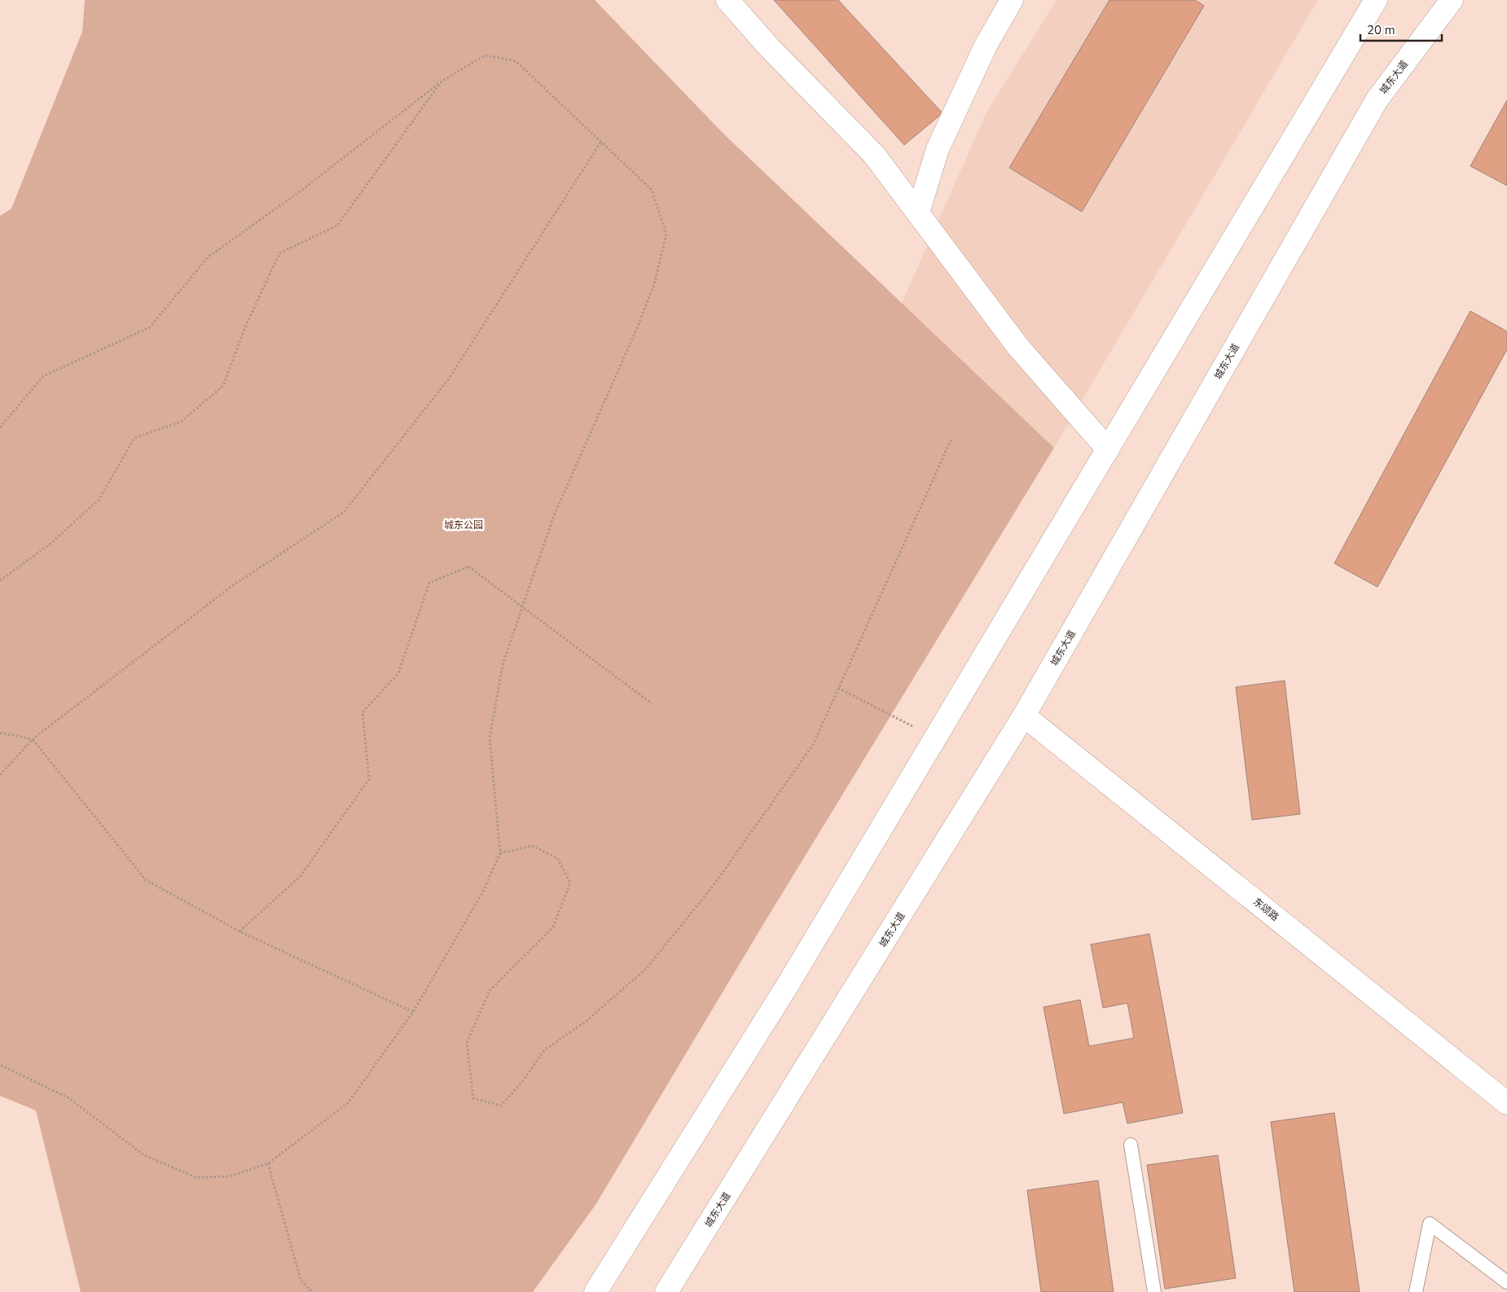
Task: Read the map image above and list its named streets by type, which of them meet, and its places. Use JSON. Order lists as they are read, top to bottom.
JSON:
{
  "streets": {
    "main road": ["城东大道", "东颂路"]
  },
  "crossings": [
    ["城东大道", "东颂路"]
  ],
  "parks": ["城东公园"],
  "scale_bar": "20 m"
}
